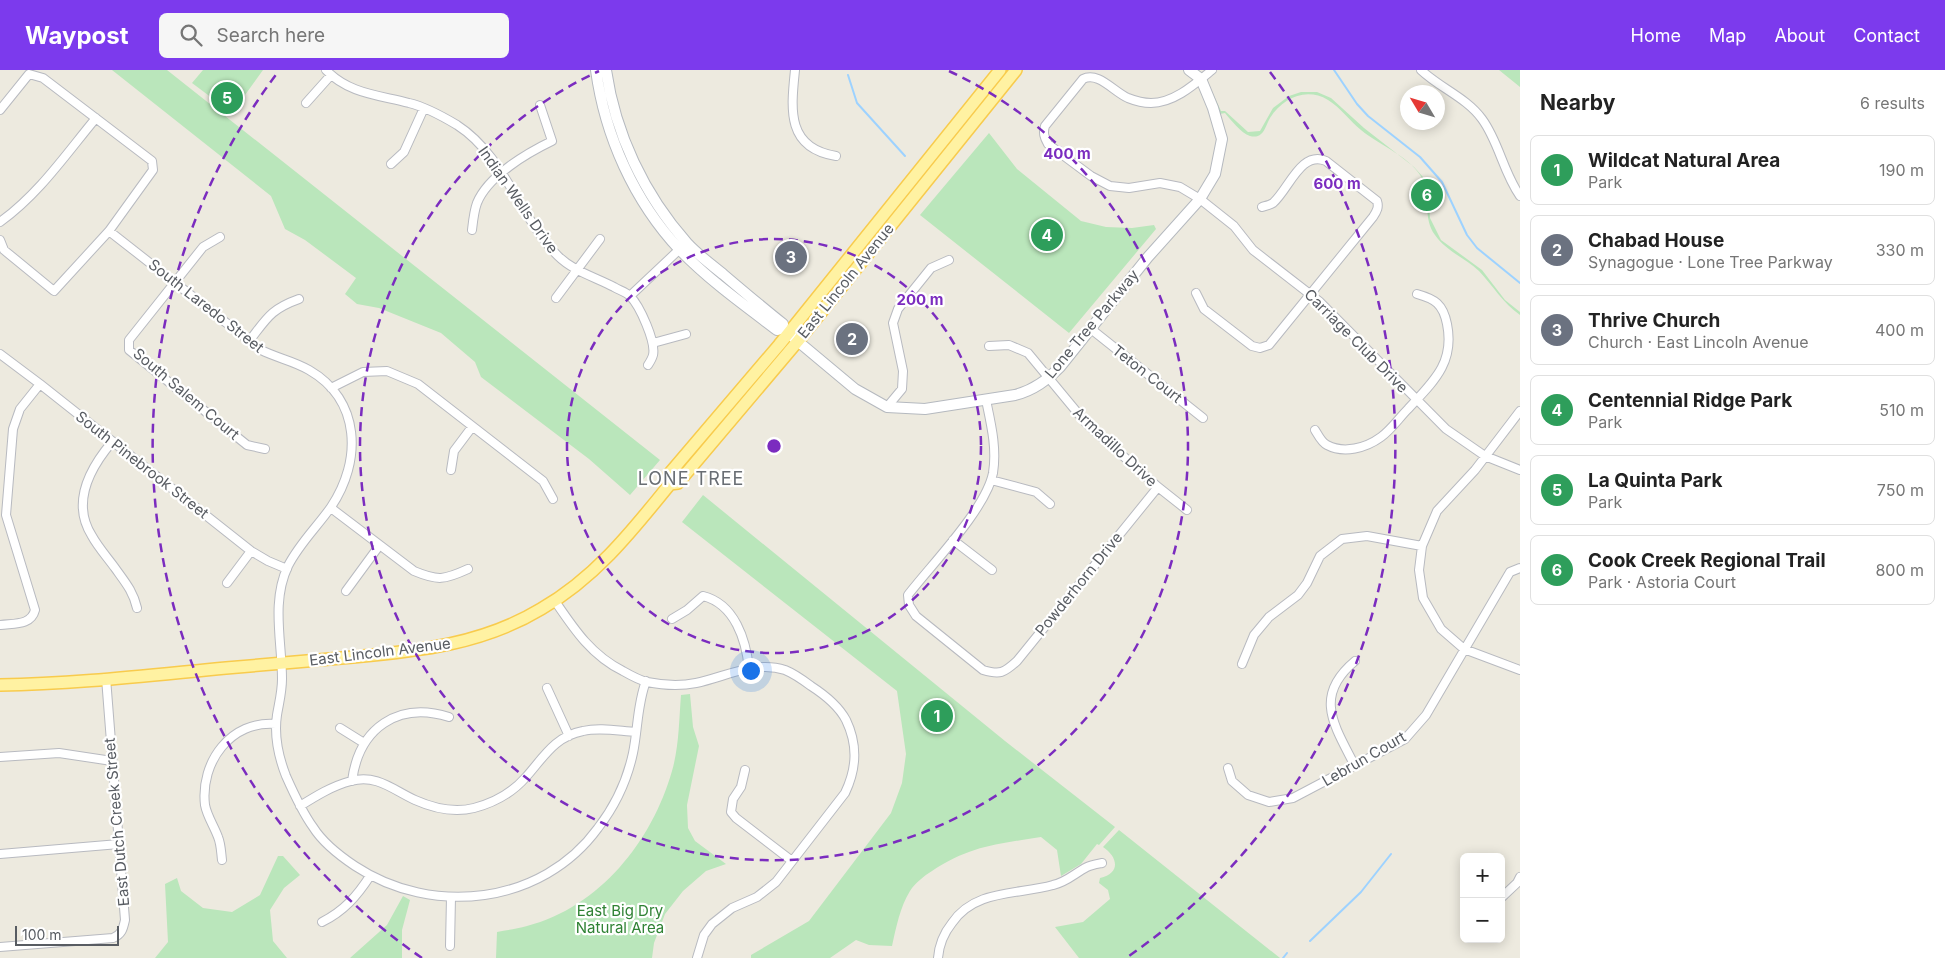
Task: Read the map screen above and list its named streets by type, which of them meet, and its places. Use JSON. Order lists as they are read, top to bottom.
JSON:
{
  "streets": {
    "main road": ["East Lincoln Avenue"],
    "street": [
      "Indian Wells Drive",
      "South Laredo Street",
      "Lone Tree Parkway",
      "Carriage Club Drive",
      "Teton Court",
      "South Salem Court",
      "Armadillo Drive",
      "South Pinebrook Street",
      "Powderhorn Drive",
      "Lebrun Court",
      "East Dutch Creek Street"
    ]
  },
  "crossings": [
    ["East Lincoln Avenue", "South Laredo Street"],
    ["East Lincoln Avenue", "Lone Tree Parkway"],
    ["East Lincoln Avenue", "East Dutch Creek Street"],
    ["South Laredo Street", "South Salem Court"],
    ["South Laredo Street", "South Pinebrook Street"],
    ["Lone Tree Parkway", "Carriage Club Drive"],
    ["Lone Tree Parkway", "Teton Court"],
    ["Lone Tree Parkway", "Armadillo Drive"],
    ["Armadillo Drive", "Powderhorn Drive"]
  ],
  "districts": ["LONE TREE"],
  "parks": ["East Big Dry Natural Area"],
  "scale_bar": "100 m",
  "north": "top left",
  "page": {
    "header": "Waypost",
    "search": "Search here",
    "nav": [
      "Home",
      "Map",
      "About",
      "Contact"
    ],
    "heading": ["Nearby", "6 results"],
    "pins": [
      "5",
      "6",
      "4",
      "3",
      "2",
      "1"
    ],
    "list": [
      {
        "mark": "1",
        "name": "Wildcat Natural Area",
        "note": "Park",
        "value": "190 m"
      },
      {
        "mark": "2",
        "name": "Chabad House",
        "note": "Synagogue · Lone Tree Parkway",
        "value": "330 m"
      },
      {
        "mark": "3",
        "name": "Thrive Church",
        "note": "Church · East Lincoln Avenue",
        "value": "400 m"
      },
      {
        "mark": "4",
        "name": "Centennial Ridge Park",
        "note": "Park",
        "value": "510 m"
      },
      {
        "mark": "5",
        "name": "La Quinta Park",
        "note": "Park",
        "value": "750 m"
      },
      {
        "mark": "6",
        "name": "Cook Creek Regional Trail",
        "note": "Park · Astoria Court",
        "value": "800 m"
      }
    ],
    "map_buttons": ["+", "−"],
    "scale": "100 m"
  },
  "rings": ["400 m", "600 m", "200 m"]
}
